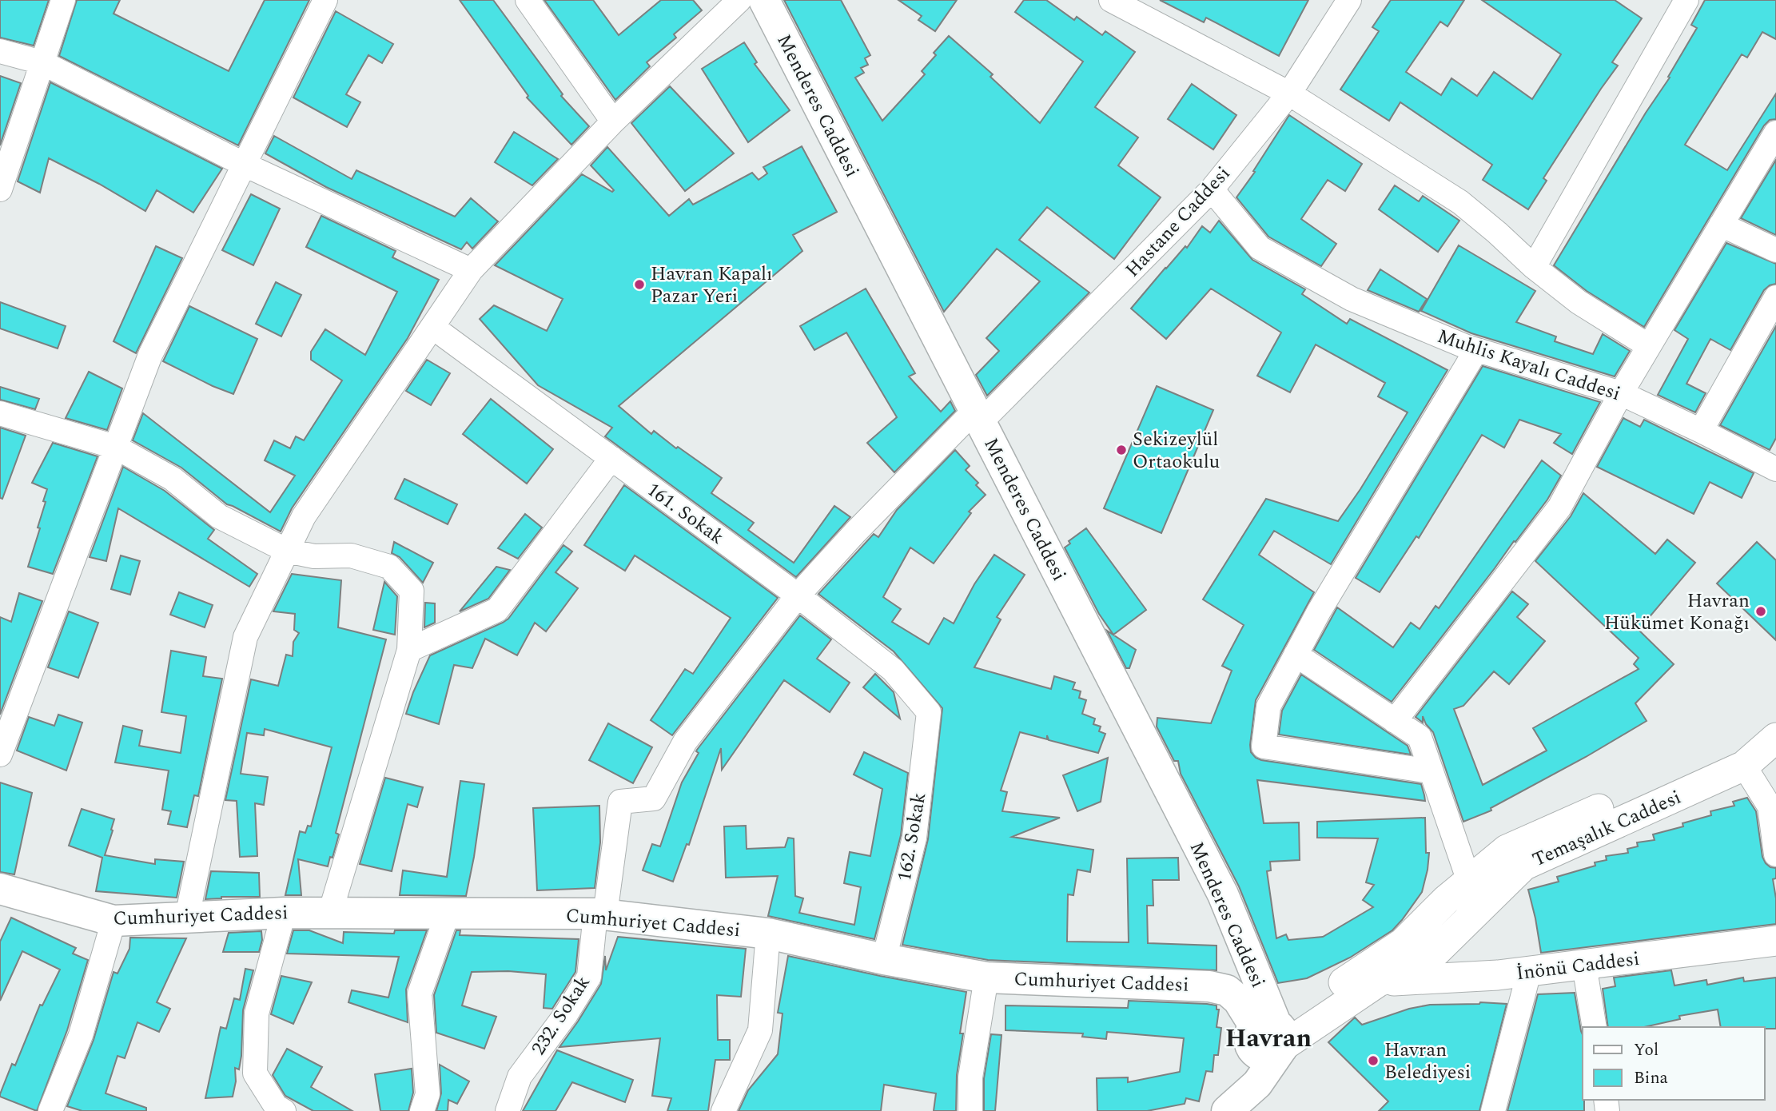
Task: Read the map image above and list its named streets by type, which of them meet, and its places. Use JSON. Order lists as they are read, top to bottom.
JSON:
{
  "streets": {
    "main road": ["Menderes Caddesi", "Cumhuriyet Caddesi"],
    "street": [
      "Hastane Caddesi",
      "Muhlis Kayalı Caddesi",
      "161. Sokak",
      "Temaşalık Caddesi",
      "162. Sokak",
      "İnönü Caddesi",
      "232. Sokak"
    ]
  },
  "crossings": [
    ["Menderes Caddesi", "Hastane Caddesi"],
    ["Menderes Caddesi", "Temaşalık Caddesi"],
    ["Menderes Caddesi", "Cumhuriyet Caddesi"],
    ["Hastane Caddesi", "Muhlis Kayalı Caddesi"],
    ["Hastane Caddesi", "161. Sokak"],
    ["Hastane Caddesi", "232. Sokak"],
    ["161. Sokak", "162. Sokak"],
    ["161. Sokak", "232. Sokak"],
    ["Temaşalık Caddesi", "Cumhuriyet Caddesi"],
    ["Temaşalık Caddesi", "İnönü Caddesi"],
    ["162. Sokak", "Cumhuriyet Caddesi"],
    ["Cumhuriyet Caddesi", "232. Sokak"]
  ],
  "districts": ["Havran"],
  "places": [
    "Havran Kapalı Pazar Yeri",
    "Sekizeylül Ortaokulu",
    "Havran Hükümet Konağı",
    "Havran Belediyesi"
  ],
  "legend": ["Yol", "Bina"]
}
